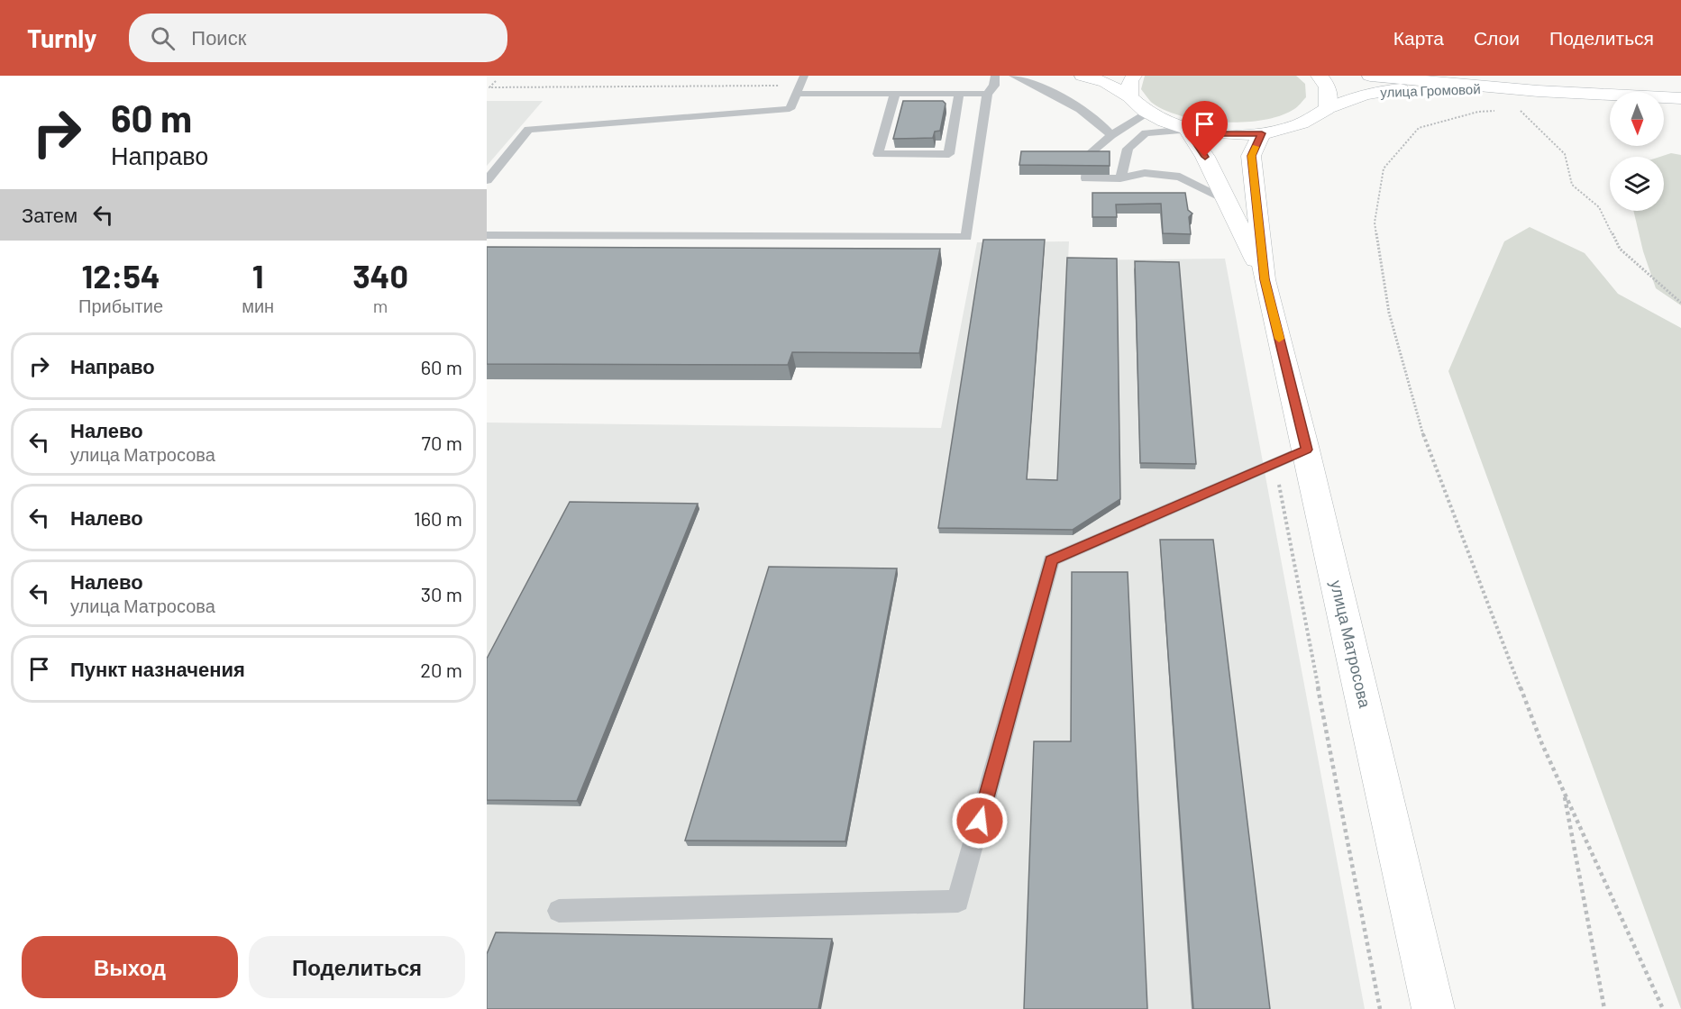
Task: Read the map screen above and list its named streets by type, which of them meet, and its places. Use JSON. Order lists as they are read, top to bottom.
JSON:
{
  "streets": {
    "main road": ["улица Громовой", "улица Матросова"]
  },
  "crossings": [
    ["улица Громовой", "улица Матросова"]
  ],
  "north": "bottom",
  "page": {
    "header": "Turnly",
    "search": "Поиск",
    "nav": ["Карта", "Слои", "Поделиться"],
    "turn": ["60 m", "Направо"],
    "then": "Затем",
    "eta": [
      "12:54",
      "Прибытие",
      "1",
      "мин",
      "340",
      "m"
    ],
    "list": [
      {
        "name": "Направо",
        "value": "60 m"
      },
      {
        "name": "Налево",
        "note": "улица Матросова",
        "value": "70 m"
      },
      {
        "name": "Налево",
        "value": "160 m"
      },
      {
        "name": "Налево",
        "note": "улица Матросова",
        "value": "30 m"
      },
      {
        "name": "Пункт назначения",
        "value": "20 m"
      }
    ],
    "buttons": ["Выход", "Поделиться"]
  }
}
